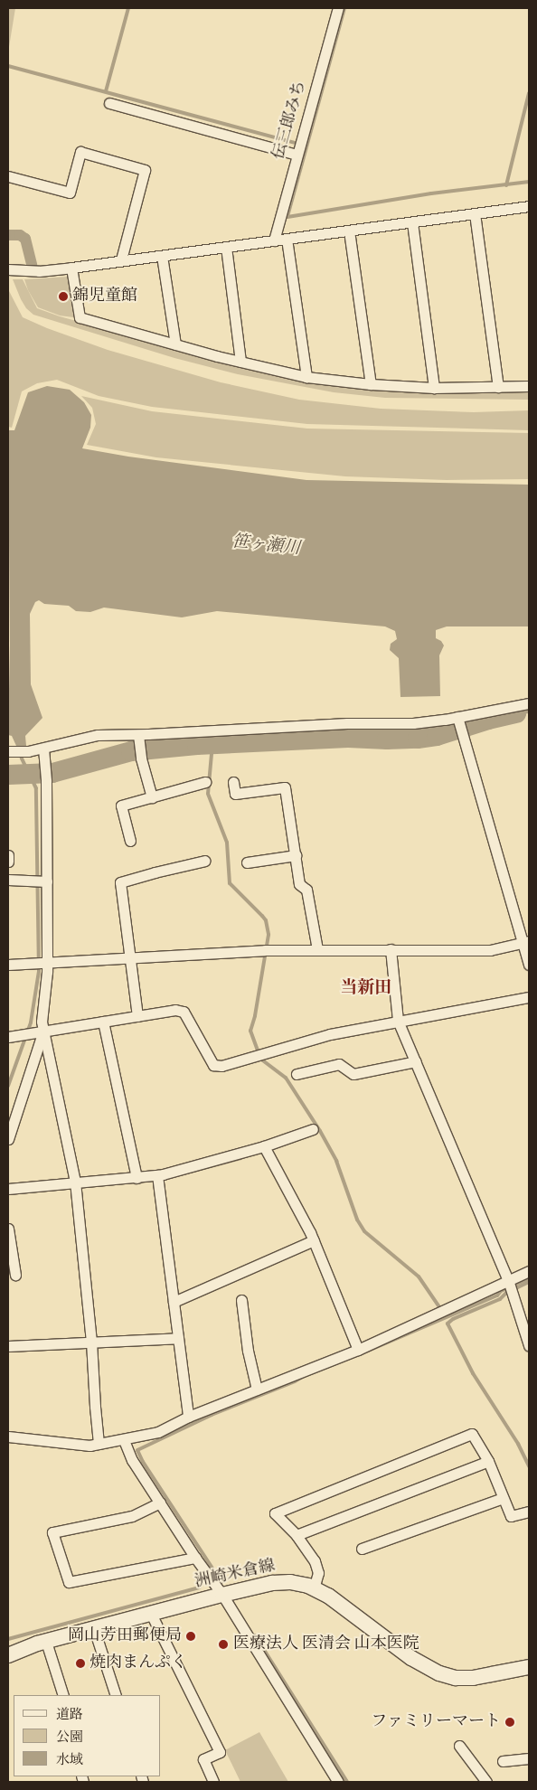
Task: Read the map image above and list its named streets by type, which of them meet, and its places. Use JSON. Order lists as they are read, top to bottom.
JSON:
{
  "streets": {
    "main road": ["洲崎米倉線"],
    "street": ["伝三郎みち"]
  },
  "districts": ["当新田"],
  "water": ["笹ヶ瀬川"],
  "places": [
    "錦児童館",
    "岡山芳田郵便局",
    "医療法人 医清会 山本医院",
    "焼肉まんぷく",
    "ファミリーマート"
  ],
  "legend": ["道路", "公園", "水域"]
}
